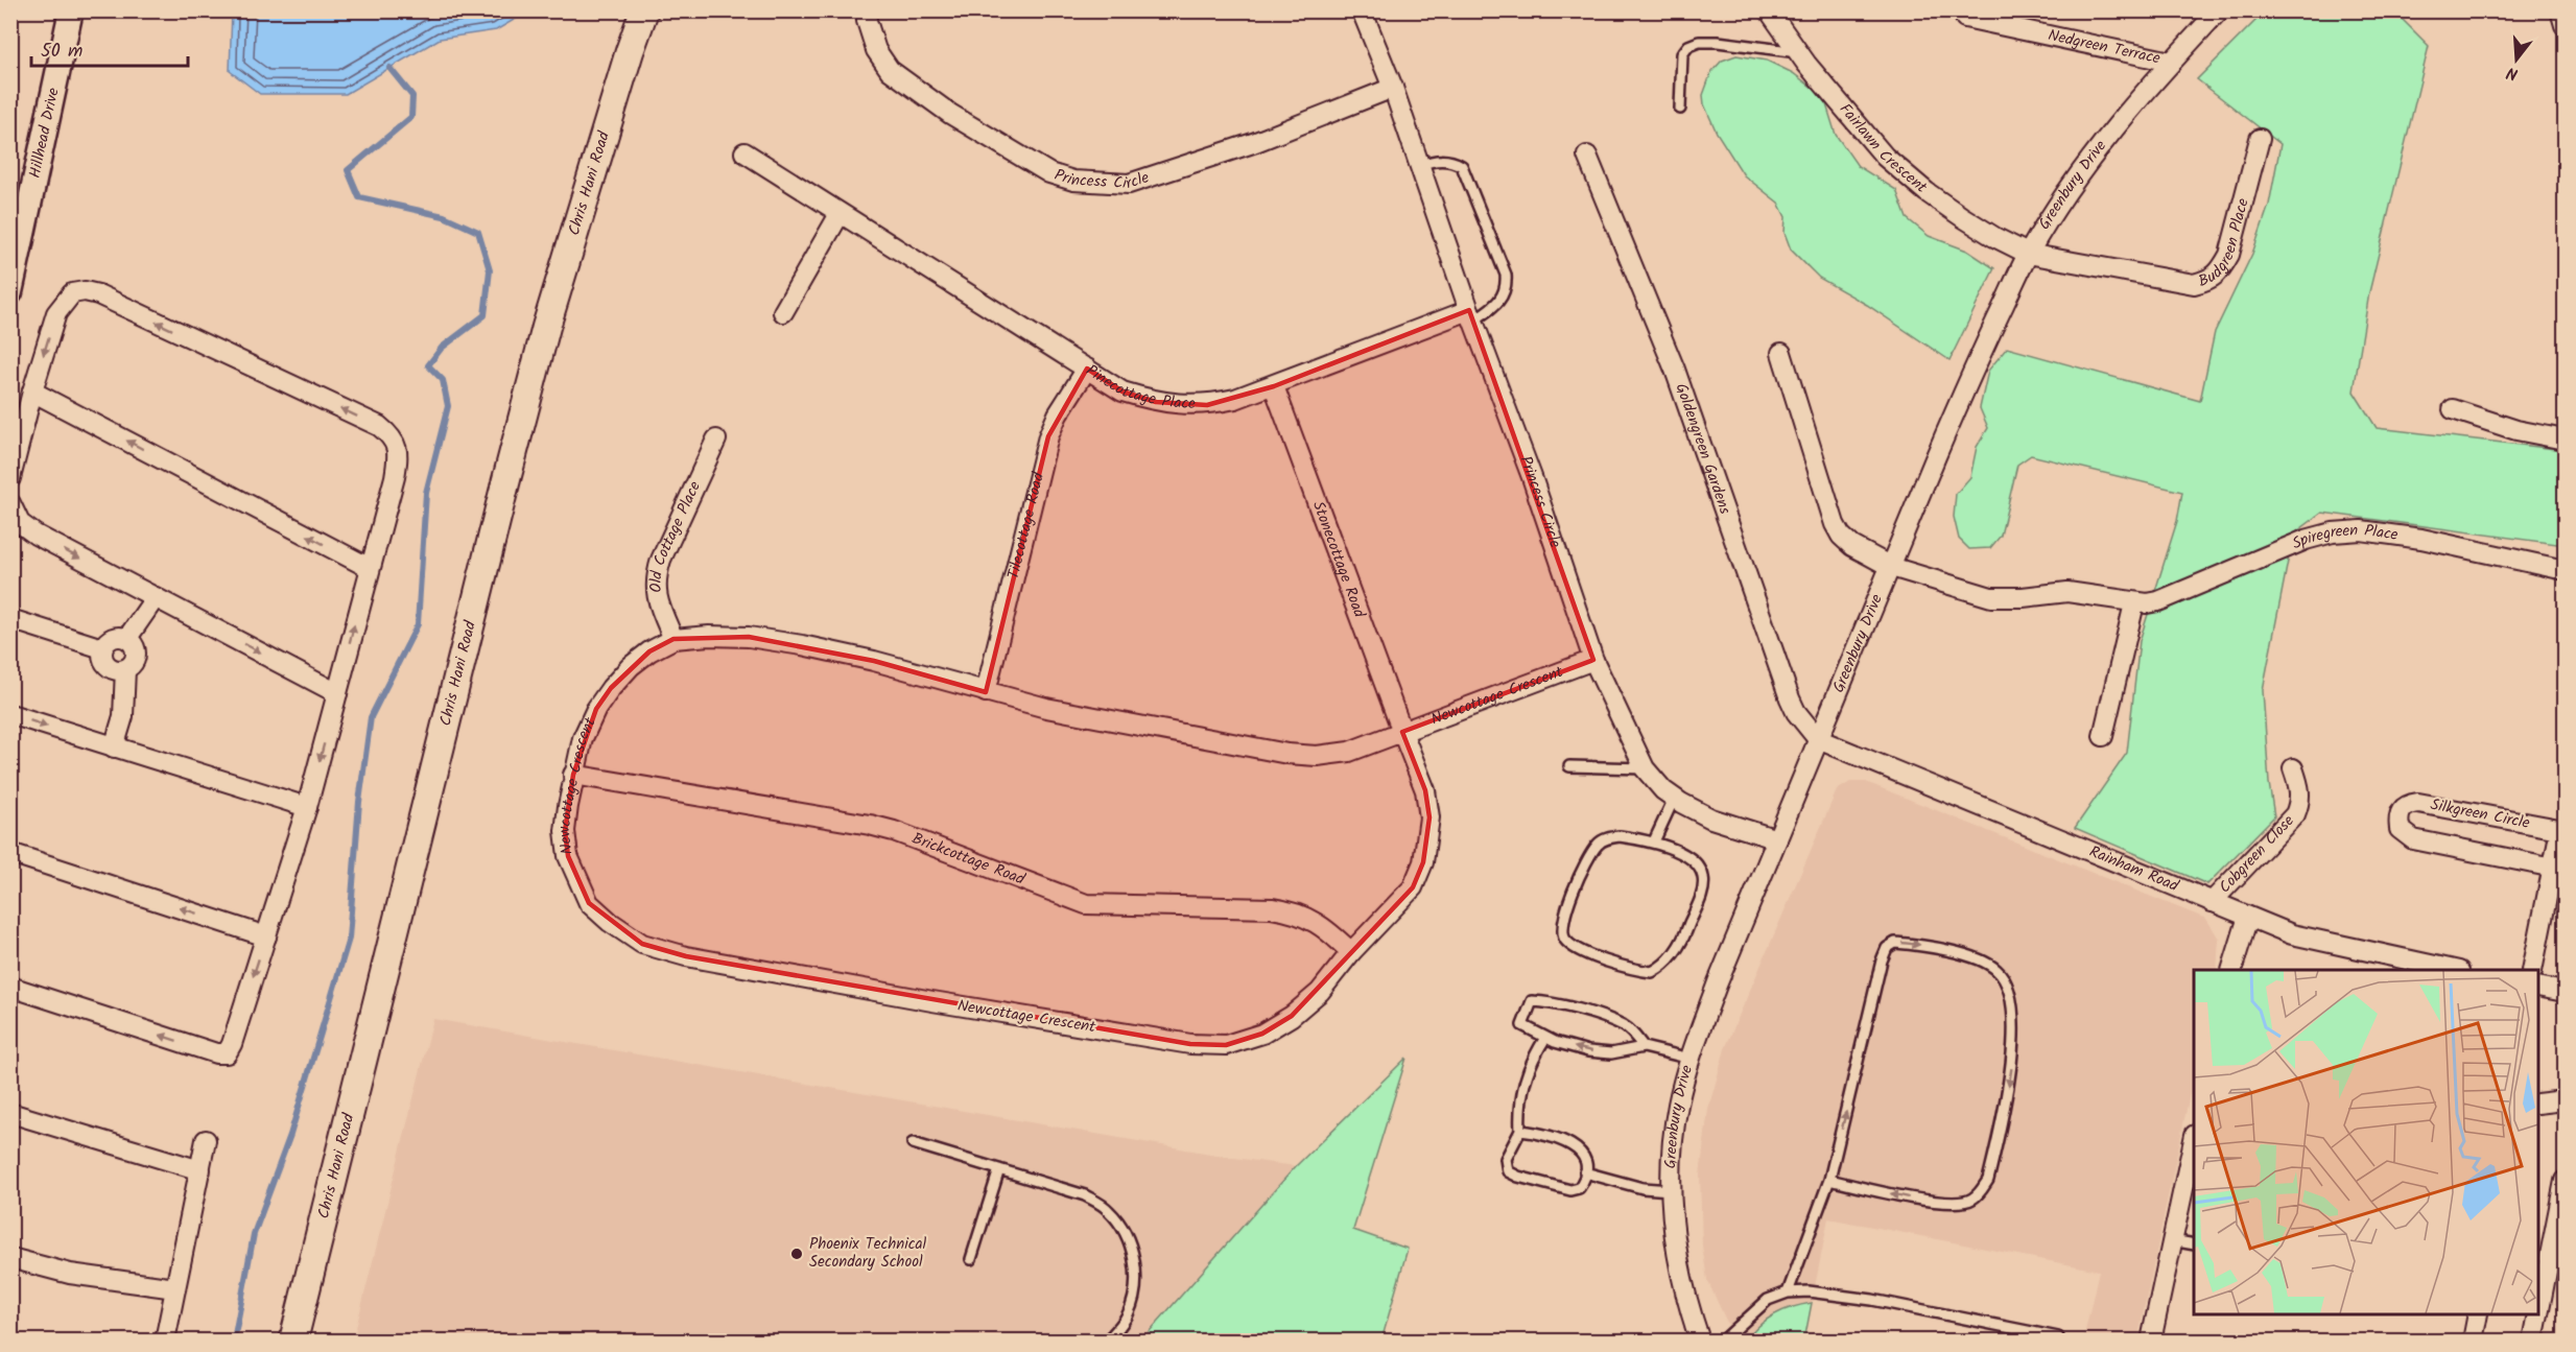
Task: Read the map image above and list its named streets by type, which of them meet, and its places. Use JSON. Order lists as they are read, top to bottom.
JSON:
{
  "streets": {
    "main road": ["Chris Hani Road"],
    "street": [
      "Nedgreen Terrace",
      "Hillhead Drive",
      "Fairlawn Crescent",
      "Princess Circle",
      "Greenbury Drive",
      "Budgreen Place",
      "Pinecottage Place",
      "Goldengreen Gardens",
      "Tilecottage Road",
      "Old Cottage Place",
      "Spiregreen Place",
      "Stonecottage Road",
      "Newcottage Crescent",
      "Silkgreen Circle",
      "Cobgreen Close",
      "Brickcottage Road",
      "Rainham Road"
    ]
  },
  "crossings": [
    ["Nedgreen Terrace", "Greenbury Drive"],
    ["Fairlawn Crescent", "Greenbury Drive"],
    ["Fairlawn Crescent", "Budgreen Place"],
    ["Princess Circle", "Greenbury Drive"],
    ["Princess Circle", "Pinecottage Place"],
    ["Princess Circle", "Newcottage Crescent"],
    ["Greenbury Drive", "Budgreen Place"],
    ["Greenbury Drive", "Goldengreen Gardens"],
    ["Greenbury Drive", "Spiregreen Place"],
    ["Greenbury Drive", "Rainham Road"],
    ["Pinecottage Place", "Tilecottage Road"],
    ["Pinecottage Place", "Stonecottage Road"],
    ["Goldengreen Gardens", "Rainham Road"],
    ["Tilecottage Road", "Newcottage Crescent"],
    ["Old Cottage Place", "Newcottage Crescent"],
    ["Stonecottage Road", "Newcottage Crescent"],
    ["Newcottage Crescent", "Brickcottage Road"],
    ["Cobgreen Close", "Rainham Road"]
  ],
  "places": ["Phoenix Technical Secondary School"],
  "scale_bar": "50 m",
  "north": "bottom"
}
